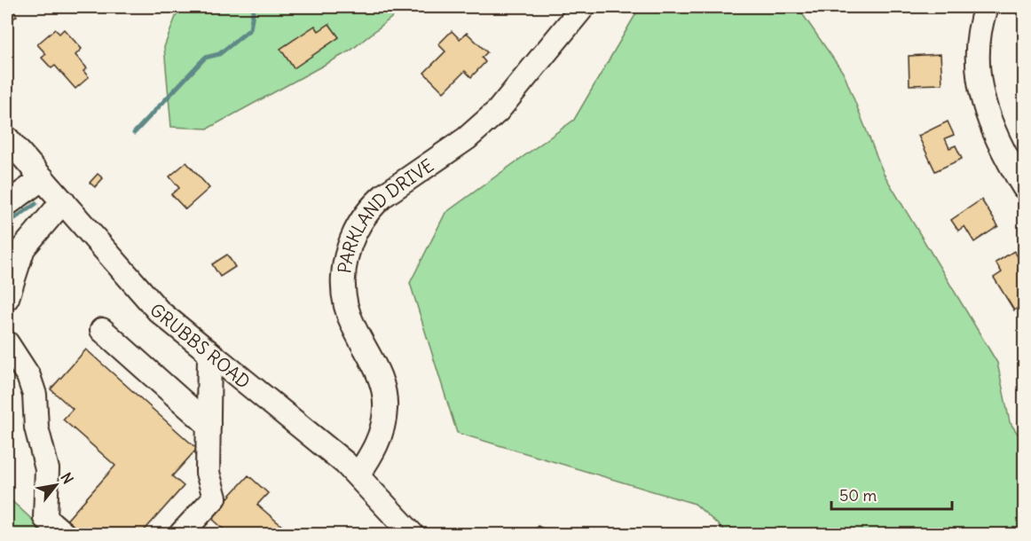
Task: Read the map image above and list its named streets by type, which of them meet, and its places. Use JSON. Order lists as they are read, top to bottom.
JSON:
{
  "streets": {
    "street": ["PARKLAND DRIVE", "GRUBBS ROAD"]
  },
  "crossings": [
    ["PARKLAND DRIVE", "GRUBBS ROAD"]
  ],
  "scale_bar": "50 m",
  "north": "top right"
}
